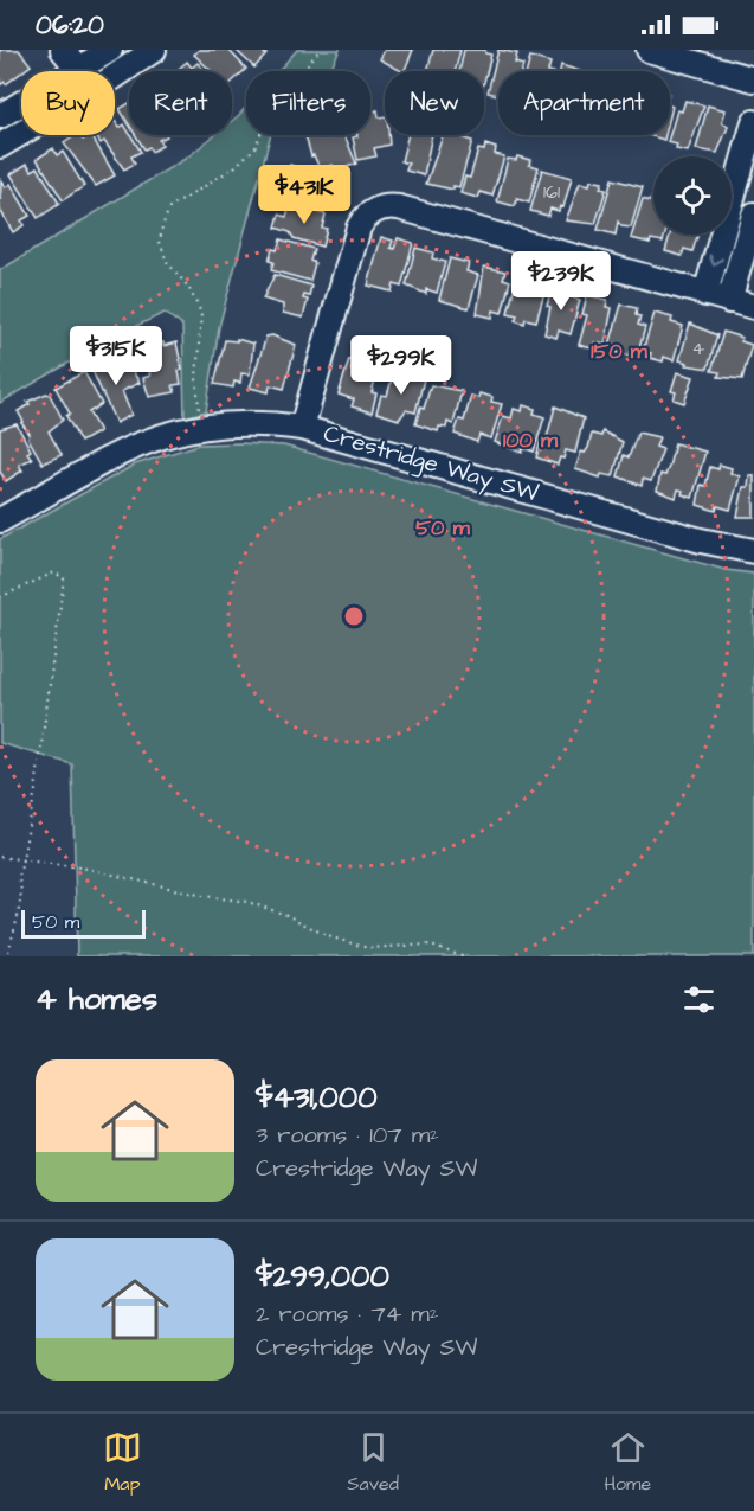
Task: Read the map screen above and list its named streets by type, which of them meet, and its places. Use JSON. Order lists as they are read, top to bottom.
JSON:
{
  "streets": {
    "street": ["Crestridge Way SW"]
  },
  "house_numbers": ["161", "4"],
  "scale_bar": "50 m",
  "page": {
    "status": "06:20",
    "chip": [
      "Buy",
      "Rent",
      "Filters",
      "New",
      "Apartment"
    ],
    "price": [
      "$431K",
      "$239K",
      "$315K",
      "$299K"
    ],
    "scale": "50 m",
    "heading": "4 homes",
    "list": [
      {
        "name": "$431,000",
        "note": "3 rooms · 107 m² · Crestridge Way SW"
      },
      {
        "name": "$299,000",
        "note": "2 rooms · 74 m² · Crestridge Way SW"
      }
    ],
    "tabs": ["Map", "Saved", "Home"]
  },
  "rings": ["150 m", "100 m", "50 m"]
}
